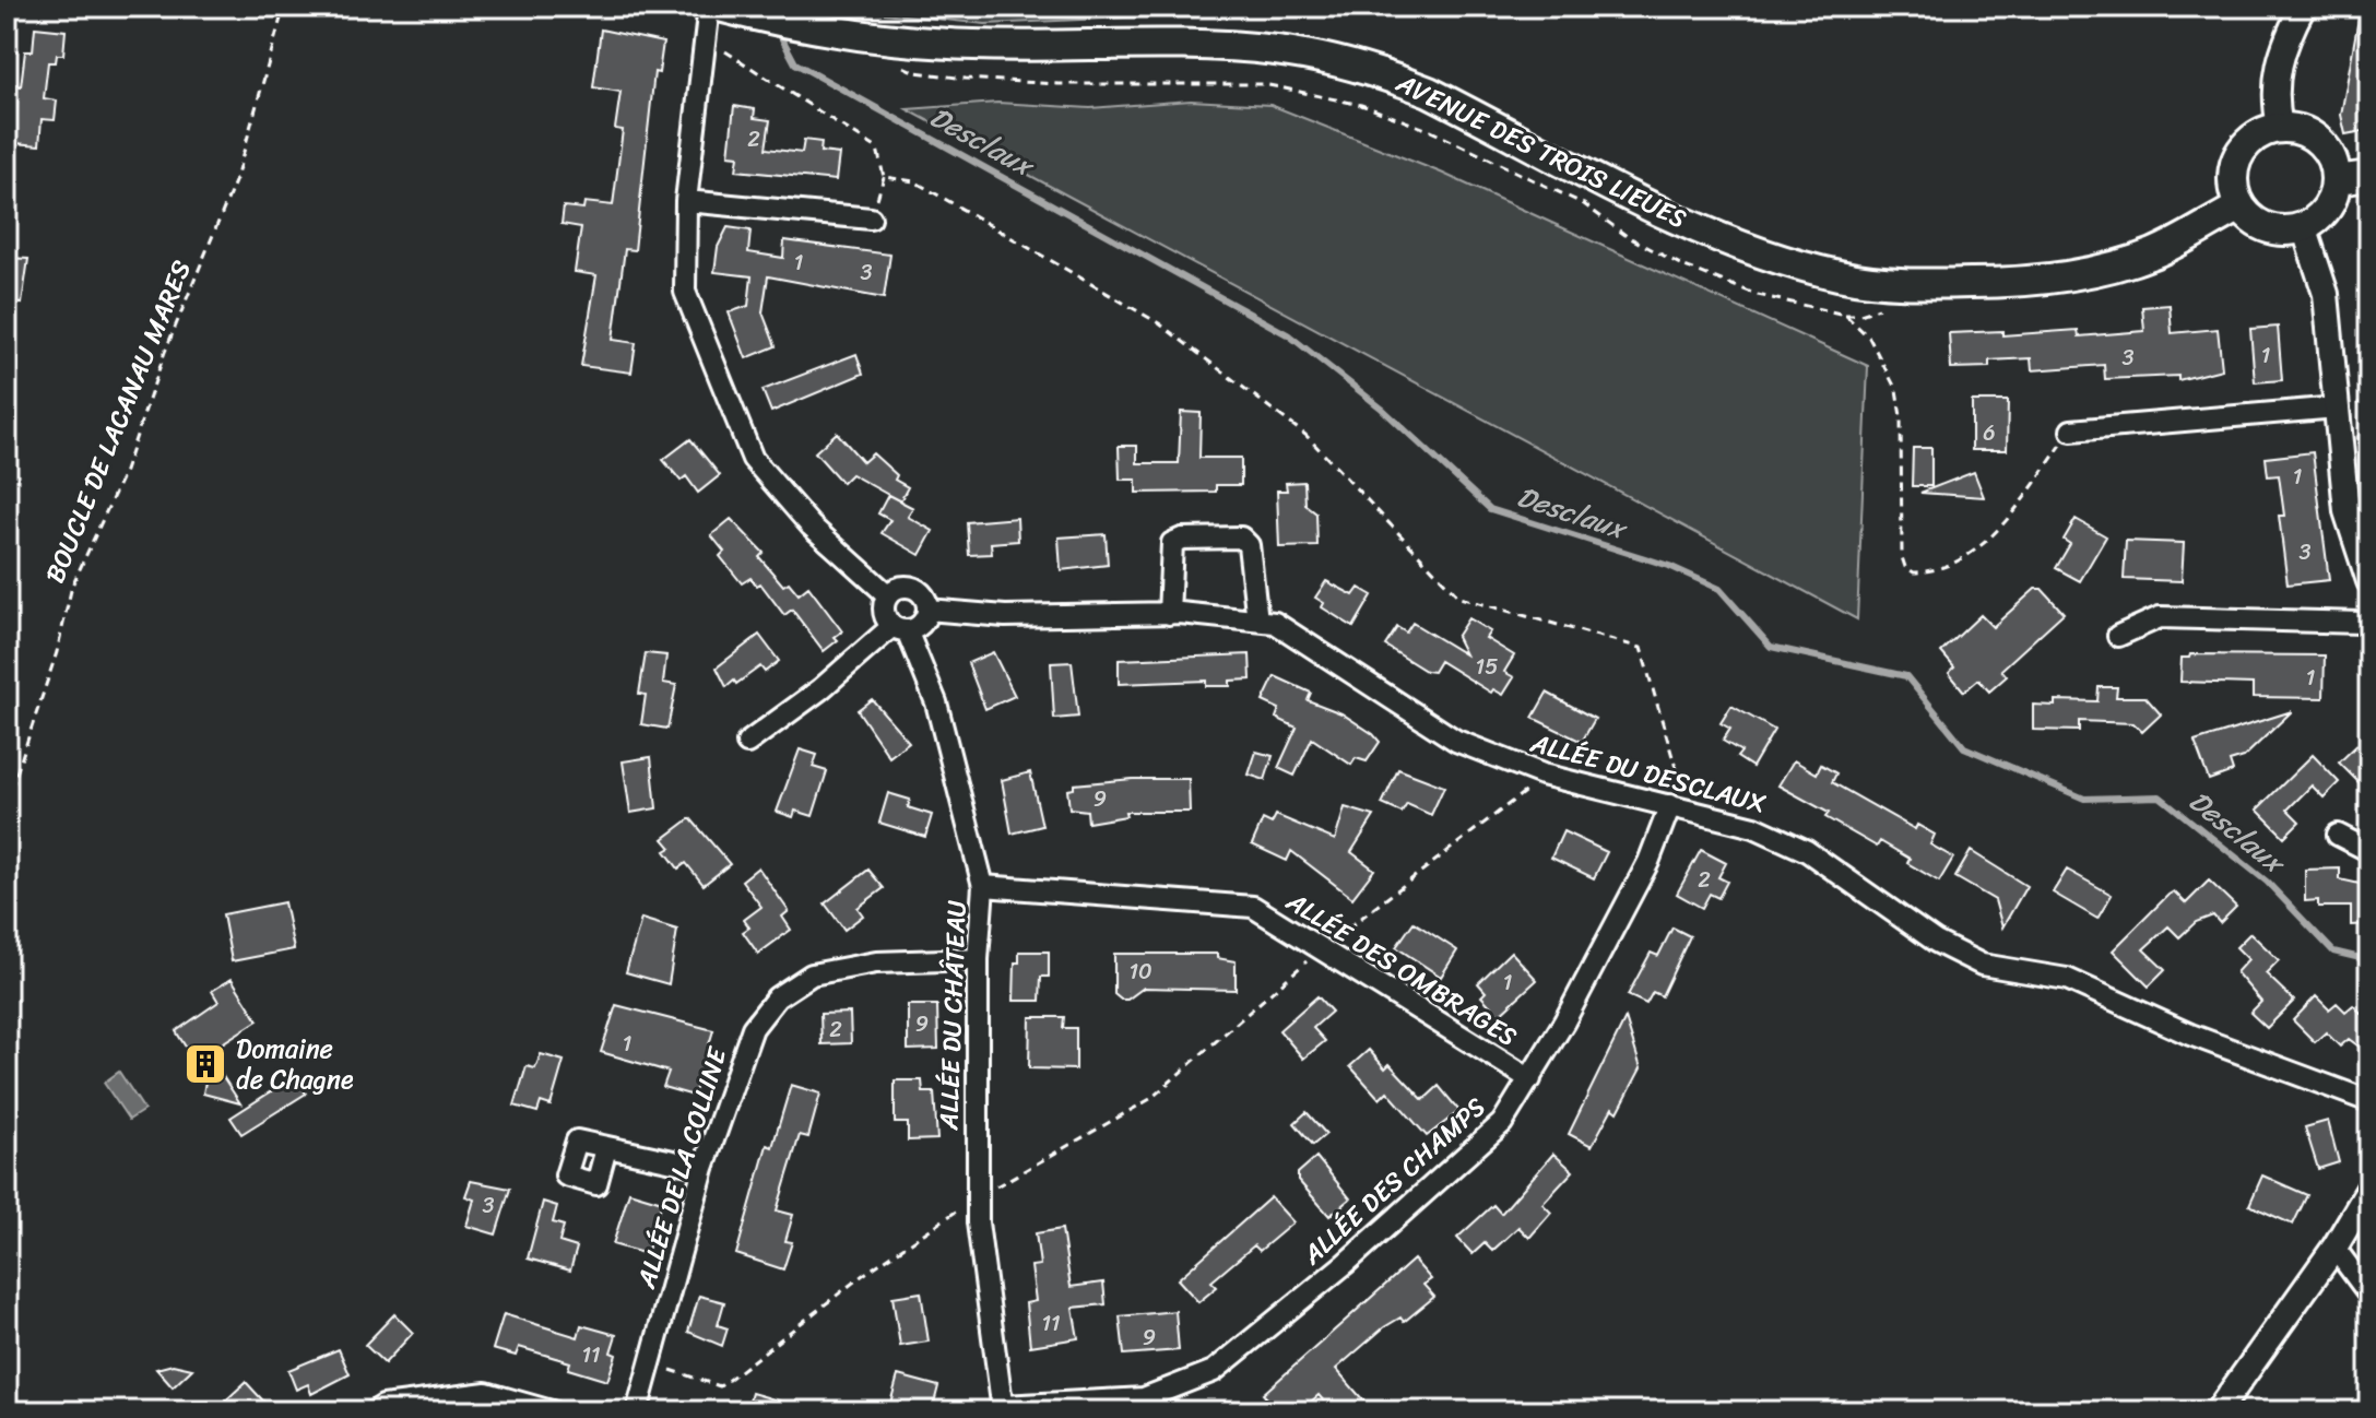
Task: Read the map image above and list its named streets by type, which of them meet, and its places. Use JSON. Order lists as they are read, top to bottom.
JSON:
{
  "streets": {
    "main road": ["AVENUE DES TROIS LIEUES"],
    "street": [
      "ALLÉE DU DESCLAUX",
      "ALLÉE DES OMBRAGES",
      "ALLÉE DU CHÂTEAU",
      "ALLÉE DE LA COLLINE",
      "ALLÉE DES CHAMPS"
    ],
    "path": ["BOUCLE DE LACANAU MARES"]
  },
  "crossings": [
    ["ALLÉE DU DESCLAUX", "ALLÉE DU CHÂTEAU"],
    ["ALLÉE DU DESCLAUX", "ALLÉE DES CHAMPS"],
    ["ALLÉE DES OMBRAGES", "ALLÉE DU CHÂTEAU"],
    ["ALLÉE DES OMBRAGES", "ALLÉE DES CHAMPS"],
    ["ALLÉE DU CHÂTEAU", "ALLÉE DE LA COLLINE"],
    ["ALLÉE DU CHÂTEAU", "ALLÉE DES CHAMPS"]
  ],
  "water": ["Desclaux"],
  "places": {
    "building": ["Domaine de Chagne"]
  },
  "house_numbers": [
    "2",
    "1",
    "3",
    "1",
    "3",
    "6",
    "1",
    "3",
    "15",
    "1",
    "9",
    "2",
    "10",
    "1",
    "9",
    "2",
    "1",
    "3",
    "11",
    "9",
    "11"
  ]
}
